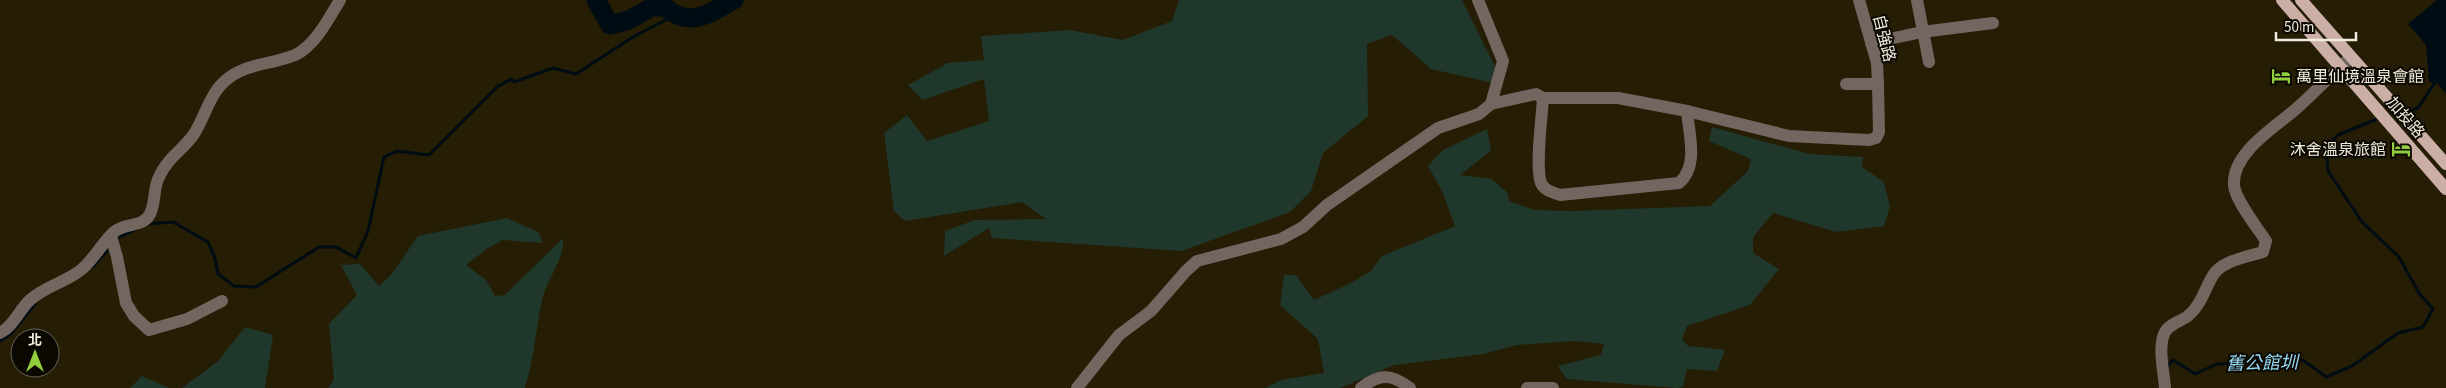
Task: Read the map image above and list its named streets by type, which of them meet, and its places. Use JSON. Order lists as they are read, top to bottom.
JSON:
{
  "streets": {
    "main road": ["加投路"],
    "street": ["自強路"]
  },
  "water": ["舊公館圳"],
  "places": {
    "hotel": ["萬里仙境溫泉會館", "沐舍溫泉旅館"]
  },
  "scale_bar": "50 m",
  "north": "top"
}
